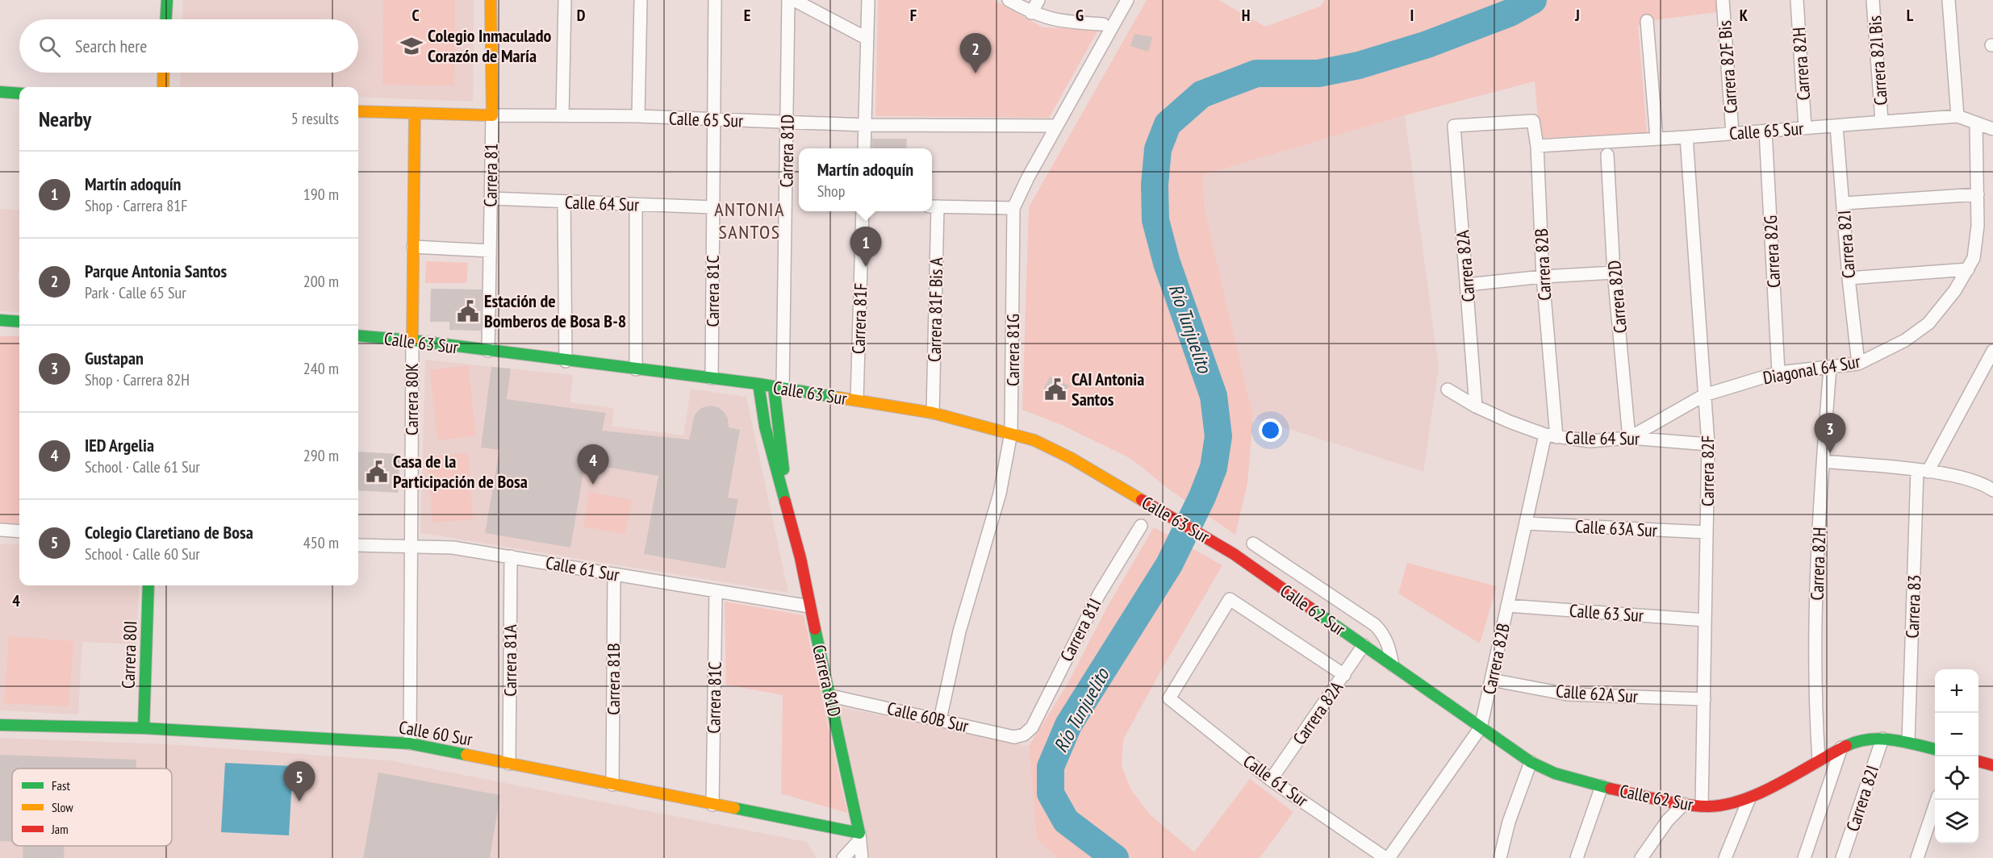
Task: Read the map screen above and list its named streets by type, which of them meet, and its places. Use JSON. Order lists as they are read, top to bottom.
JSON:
{
  "streets": {
    "street": [
      "Carrera 82I Bis",
      "Carrera 82H",
      "Carrera 82F Bis",
      "Calle 65 Sur",
      "Carrera 81D",
      "Carrera 81",
      "Calle 64 Sur",
      "Carrera 82I",
      "Carrera 82G",
      "Carrera 82B",
      "Carrera 82A",
      "Carrera 81C",
      "Carrera 82D",
      "Carrera 81F Bis A",
      "Carrera 81F",
      "Calle 63 Sur",
      "Carrera 81G",
      "Diagonal 64 Sur",
      "Carrera 80K",
      "Carrera 82F",
      "Calle 63A Sur",
      "Calle 61 Sur",
      "Carrera 83",
      "Calle 62 Sur",
      "Carrera 81I",
      "Carrera 80I",
      "Carrera 81A",
      "Carrera 81B",
      "Calle 62A Sur",
      "Calle 60B Sur",
      "Calle 60 Sur"
    ]
  },
  "crossings": [
    ["Carrera 82I Bis", "Calle 65 Sur"],
    ["Carrera 82H", "Calle 65 Sur"],
    ["Carrera 82H", "Diagonal 64 Sur"],
    ["Carrera 82H", "Calle 62 Sur"],
    ["Carrera 82F Bis", "Calle 65 Sur"],
    ["Calle 65 Sur", "Carrera 81D"],
    ["Calle 65 Sur", "Carrera 81"],
    ["Calle 65 Sur", "Carrera 82I"],
    ["Calle 65 Sur", "Carrera 82G"],
    ["Calle 65 Sur", "Carrera 82B"],
    ["Calle 65 Sur", "Carrera 81C"],
    ["Calle 65 Sur", "Carrera 81G"],
    ["Calle 65 Sur", "Diagonal 64 Sur"],
    ["Calle 65 Sur", "Carrera 80K"],
    ["Calle 65 Sur", "Carrera 82F"],
    ["Carrera 81D", "Calle 63 Sur"],
    ["Carrera 81D", "Calle 61 Sur"],
    ["Carrera 81D", "Calle 60B Sur"],
    ["Carrera 81D", "Calle 60 Sur"],
    ["Carrera 81", "Calle 64 Sur"],
    ["Carrera 81", "Calle 63 Sur"],
    ["Calle 64 Sur", "Carrera 82B"],
    ["Calle 64 Sur", "Carrera 82A"],
    ["Calle 64 Sur", "Carrera 81C"],
    ["Calle 64 Sur", "Carrera 82D"],
    ["Calle 64 Sur", "Diagonal 64 Sur"],
    ["Calle 64 Sur", "Carrera 82F"],
    ["Carrera 82I", "Diagonal 64 Sur"],
    ["Carrera 82I", "Calle 62 Sur"],
    ["Carrera 82G", "Diagonal 64 Sur"],
    ["Carrera 82B", "Carrera 82A"],
    ["Carrera 82B", "Calle 63 Sur"],
    ["Carrera 82B", "Calle 63A Sur"],
    ["Carrera 82B", "Calle 61 Sur"],
    ["Carrera 82B", "Calle 62 Sur"],
    ["Carrera 82B", "Calle 62A Sur"],
    ["Carrera 82A", "Calle 61 Sur"],
    ["Carrera 82A", "Calle 62 Sur"],
    ["Carrera 81C", "Calle 63 Sur"],
    ["Carrera 81C", "Calle 61 Sur"],
    ["Carrera 81C", "Calle 60 Sur"],
    ["Carrera 82D", "Diagonal 64 Sur"],
    ["Carrera 81F Bis A", "Calle 63 Sur"],
    ["Carrera 81F", "Calle 63 Sur"],
    ["Calle 63 Sur", "Carrera 81G"],
    ["Calle 63 Sur", "Carrera 80K"],
    ["Calle 63 Sur", "Carrera 82F"],
    ["Calle 63 Sur", "Calle 62 Sur"],
    ["Carrera 81G", "Calle 60B Sur"],
    ["Diagonal 64 Sur", "Carrera 82F"],
    ["Carrera 80K", "Calle 61 Sur"],
    ["Carrera 80K", "Calle 60 Sur"],
    ["Carrera 82F", "Calle 63A Sur"],
    ["Carrera 82F", "Calle 62 Sur"],
    ["Carrera 82F", "Calle 62A Sur"],
    ["Calle 61 Sur", "Carrera 81A"],
    ["Calle 61 Sur", "Carrera 81B"],
    ["Carrera 83", "Calle 62 Sur"],
    ["Carrera 81I", "Calle 60B Sur"],
    ["Carrera 80I", "Calle 60 Sur"],
    ["Carrera 81A", "Calle 60 Sur"],
    ["Carrera 81B", "Calle 60 Sur"]
  ],
  "districts": ["ANTONIA SANTOS"],
  "water": ["Río Tunjuelito"],
  "places": {
    "school or university": ["Colegio Inmaculado Corazón de María"],
    "public building": ["Estación de Bomberos de Bosa B-8", "CAI Antonia Santos", "Casa de la Participación de Bosa"]
  },
  "legend": ["Fast", "Slow", "Jam"],
  "page": {
    "search": "Search here",
    "pins": [
      "2",
      "1",
      "3",
      "4",
      "5"
    ],
    "heading": ["Nearby", "5 results"],
    "popup": ["Martín adoquín", "Shop"],
    "list": [
      {
        "mark": "1",
        "name": "Martín adoquín",
        "note": "Shop · Carrera 81F",
        "value": "190 m"
      },
      {
        "mark": "2",
        "name": "Parque Antonia Santos",
        "note": "Park · Calle 65 Sur",
        "value": "200 m"
      },
      {
        "mark": "3",
        "name": "Gustapan",
        "note": "Shop · Carrera 82H",
        "value": "240 m"
      },
      {
        "mark": "4",
        "name": "IED Argelia",
        "note": "School · Calle 61 Sur",
        "value": "290 m"
      },
      {
        "mark": "5",
        "name": "Colegio Claretiano de Bosa",
        "note": "School · Calle 60 Sur",
        "value": "450 m"
      }
    ],
    "map_buttons": ["+", "−"]
  },
  "grid": {
    "columns": [
      "C",
      "D",
      "E",
      "F",
      "G",
      "H",
      "I",
      "J",
      "K",
      "L"
    ],
    "rows": ["4"]
  }
}
